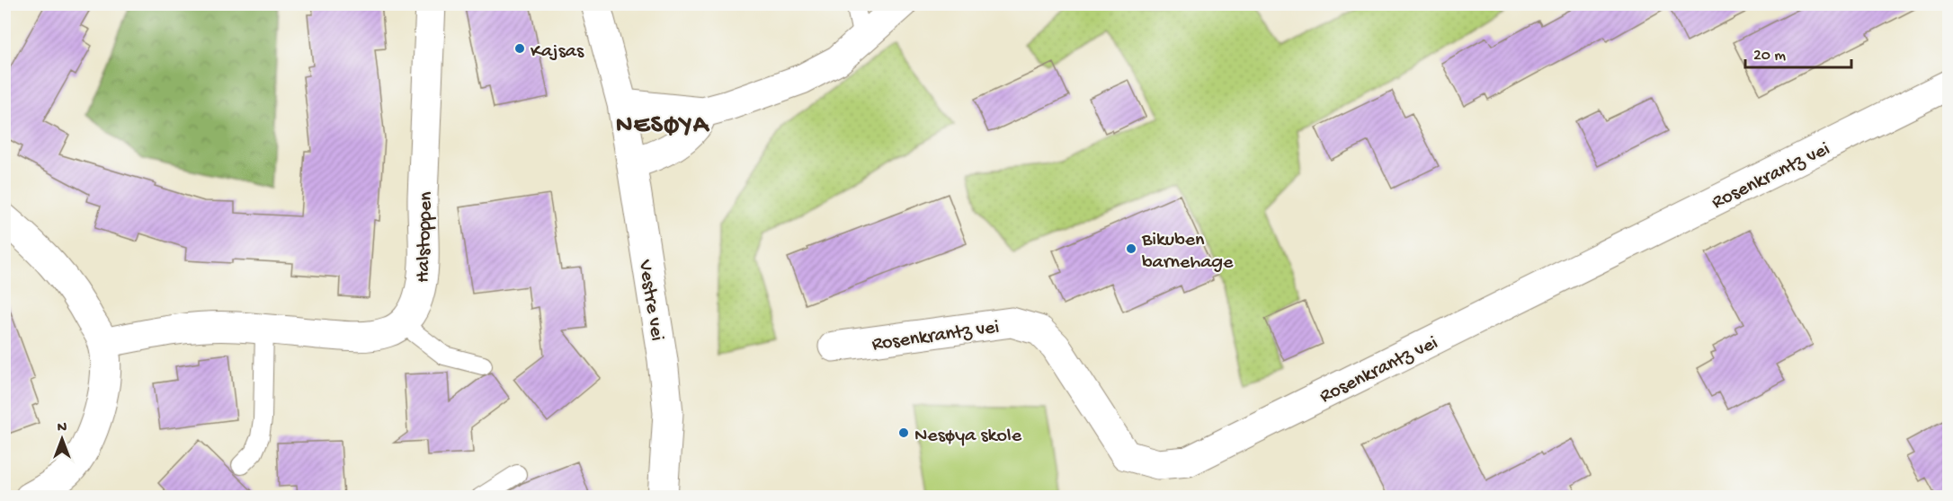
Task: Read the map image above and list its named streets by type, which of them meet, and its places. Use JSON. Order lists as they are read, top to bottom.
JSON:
{
  "streets": {
    "street": ["Rosenkrantz vei", "Halstoppen", "Vestre vei"]
  },
  "districts": ["NESØYA"],
  "places": ["Kajsas", "Bikuben barnehage", "Nesøya skole"],
  "scale_bar": "20 m",
  "north": "top"
}
